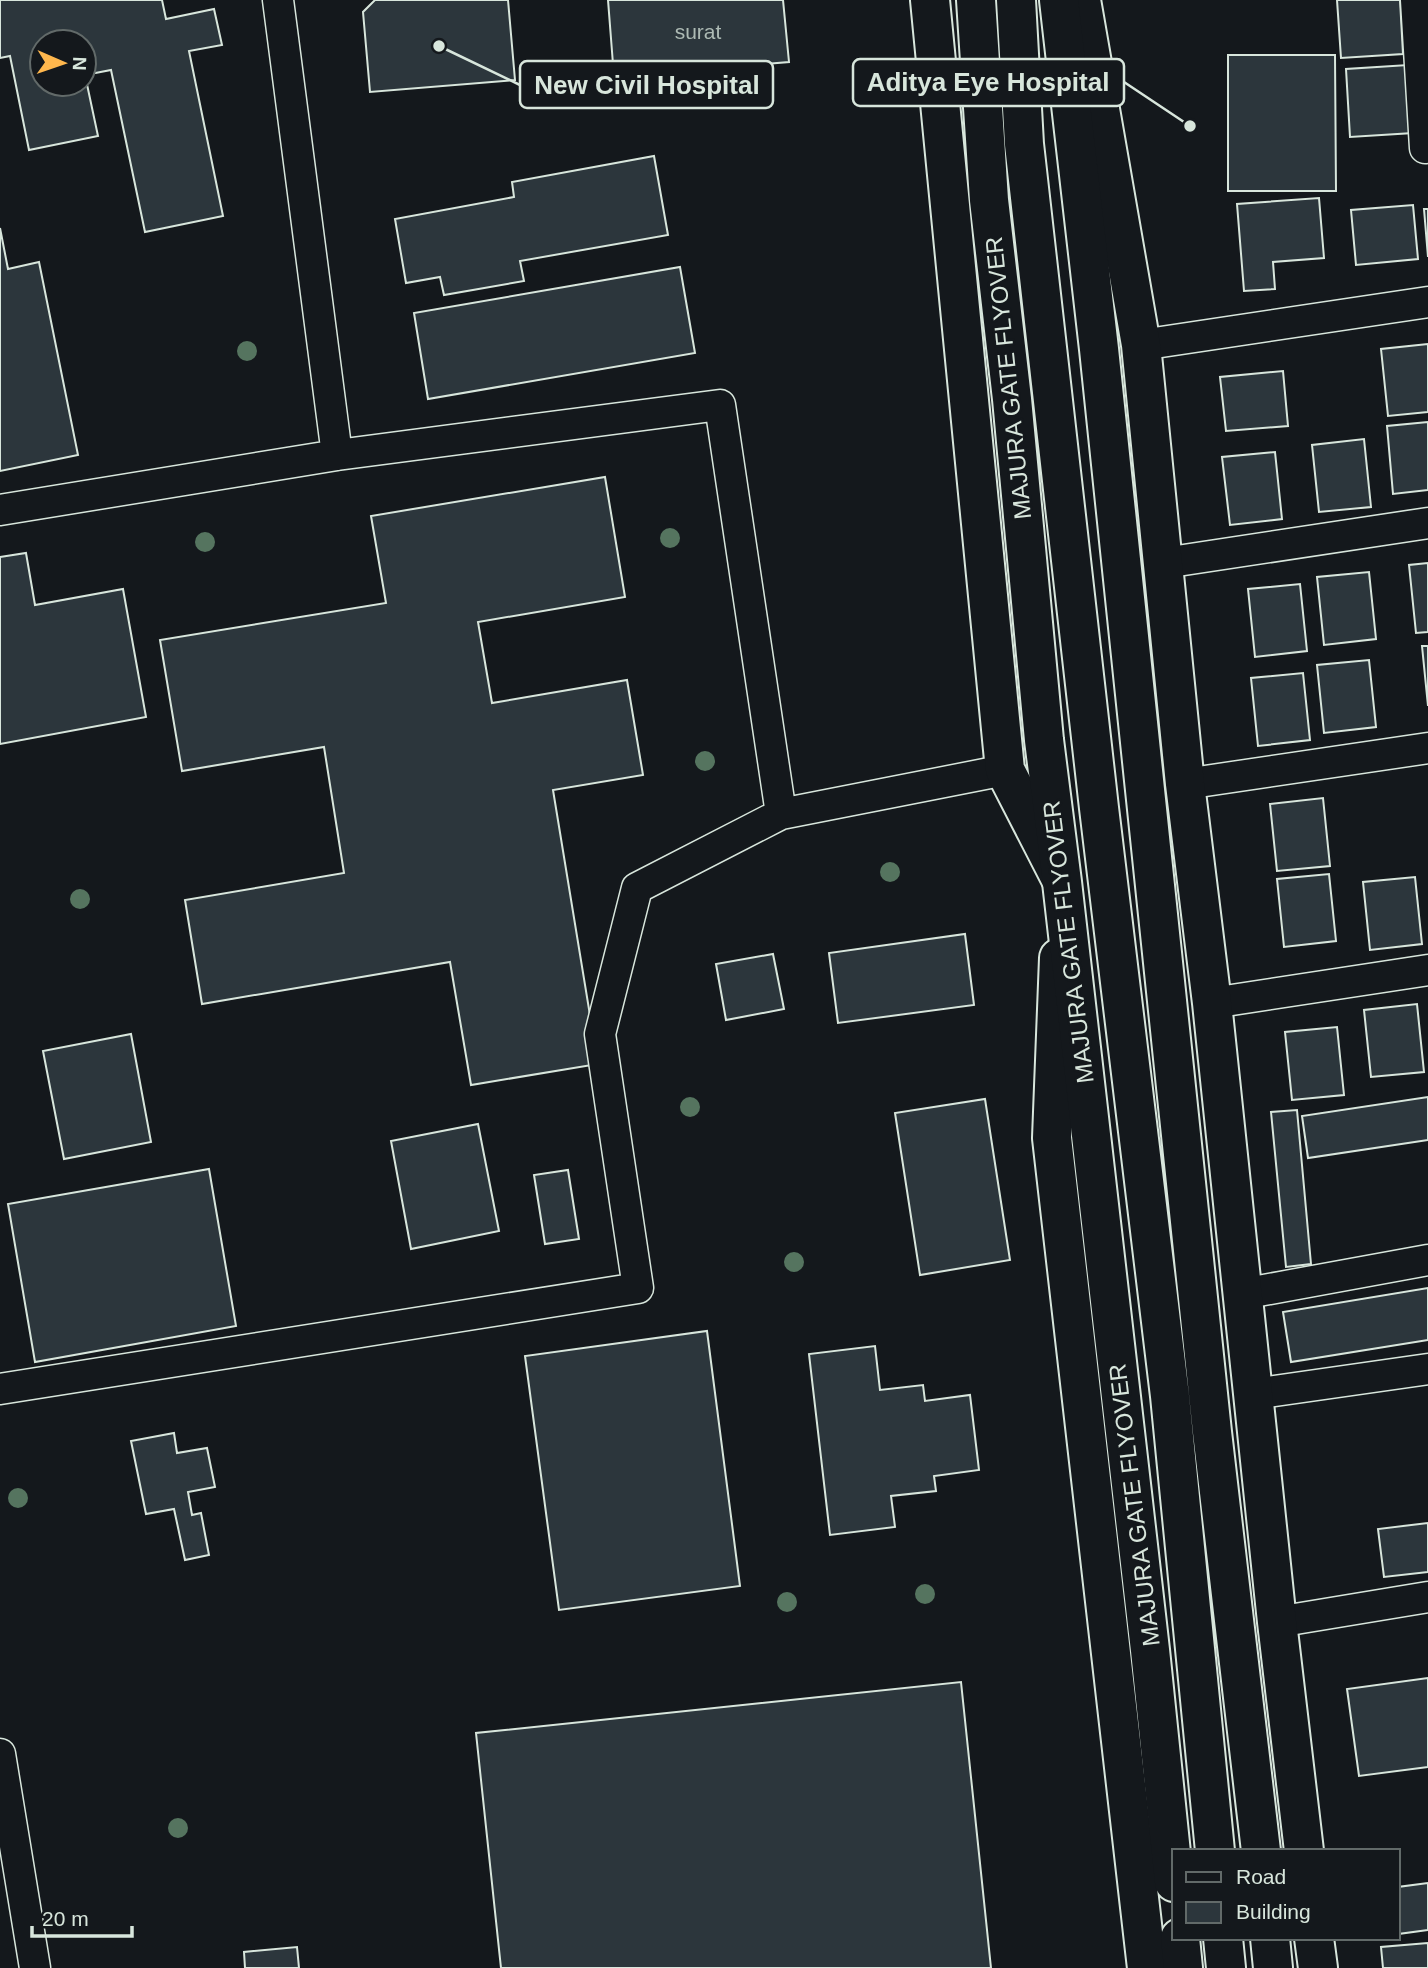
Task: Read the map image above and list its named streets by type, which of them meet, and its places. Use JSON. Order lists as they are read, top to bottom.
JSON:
{
  "streets": {
    "main road": ["MAJURA GATE FLYOVER"]
  },
  "places": ["New Civil Hospital", "Aditya Eye Hospital"],
  "house_numbers": ["surat"],
  "legend": ["Road", "Building"],
  "scale_bar": "20 m",
  "north": "right"
}
